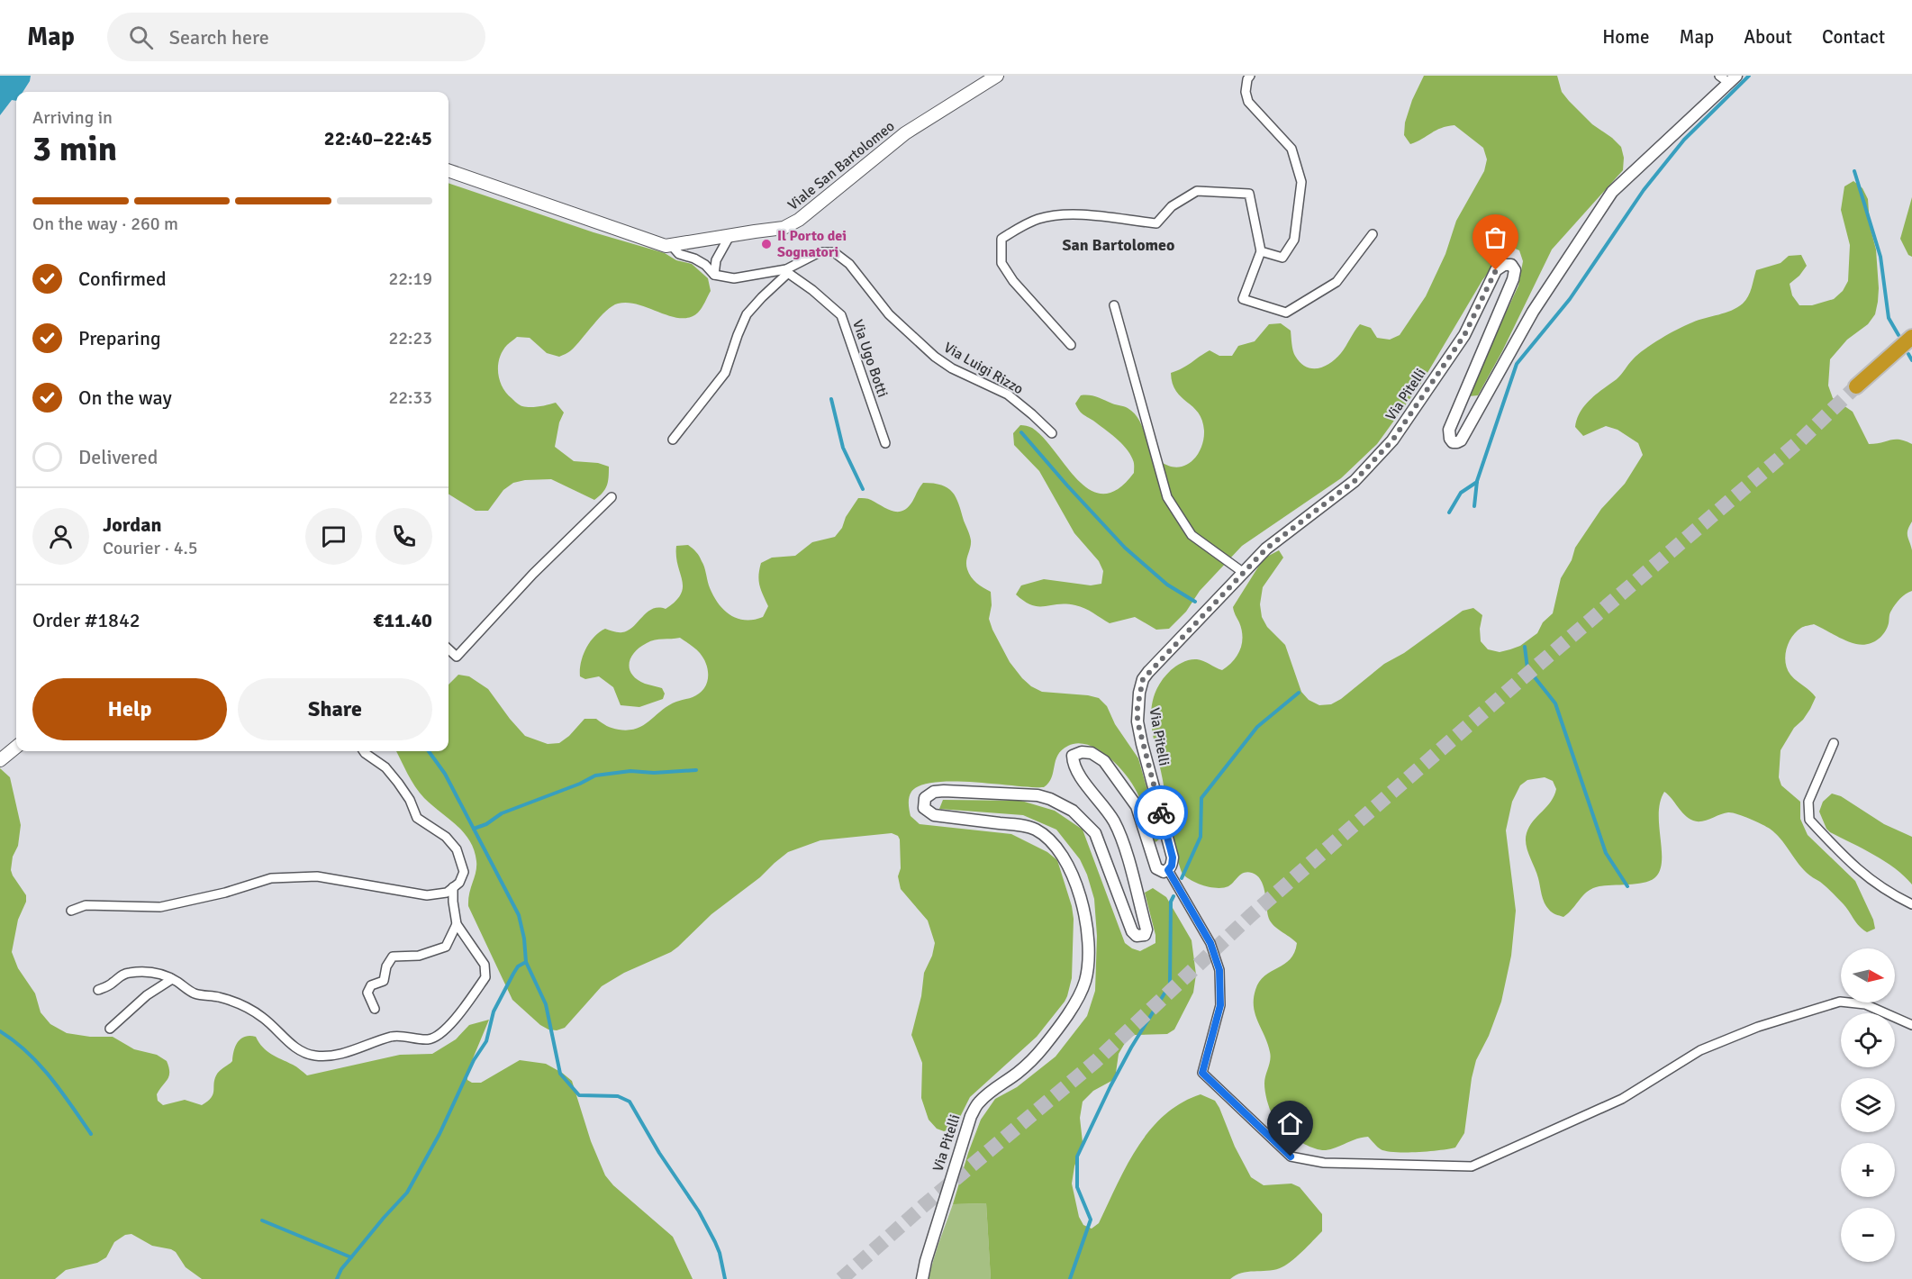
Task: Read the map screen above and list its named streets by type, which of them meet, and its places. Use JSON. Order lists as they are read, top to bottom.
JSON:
{
  "streets": {
    "main road": ["Viale San Bartolomeo"],
    "street": ["Via Ugo Botti", "Via Luigi Rizzo", "Via Pitelli"]
  },
  "crossings": [
    ["Via Ugo Botti", "Via Luigi Rizzo"]
  ],
  "districts": ["San Bartolomeo"],
  "places": ["Il Porto dei Sognatori"],
  "north": "right",
  "page": {
    "header": "Map",
    "search": "Search here",
    "nav": [
      "Home",
      "Map",
      "About",
      "Contact"
    ],
    "heading": ["3 min", "Arriving in", "22:40–22:45"],
    "panel": [
      "Jordan",
      "Courier · 4.5",
      "Order #1842",
      "€11.40"
    ],
    "bar": "On the way · 260 m",
    "list": [
      ["Confirmed", "22:19"],
      ["Preparing", "22:23"],
      ["On the way", "22:33"],
      "Delivered"
    ],
    "buttons": ["Help", "Share"],
    "map_buttons": ["+", "−"]
  }
}
